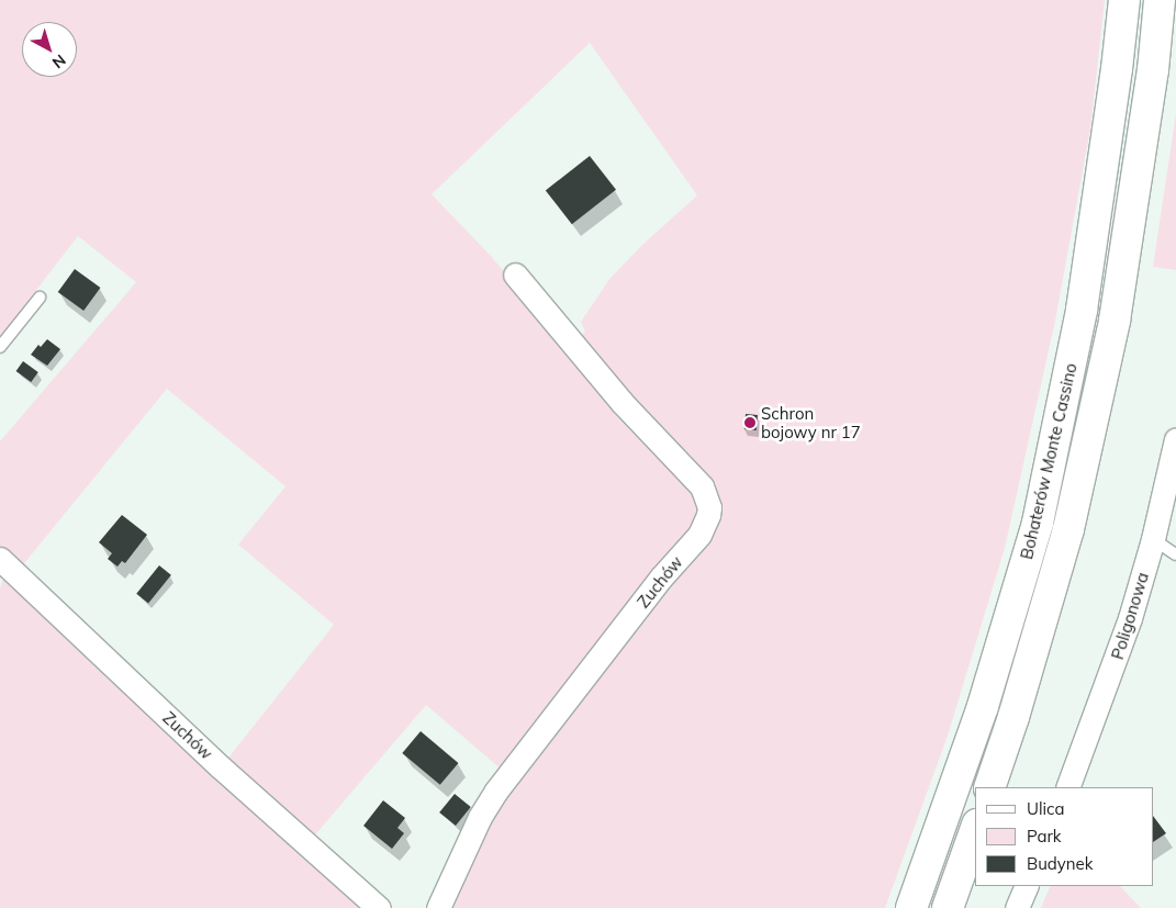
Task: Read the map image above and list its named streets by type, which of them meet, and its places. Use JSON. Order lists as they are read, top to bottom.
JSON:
{
  "streets": {
    "highway": ["Bohaterów Monte Cassino"],
    "street": ["Zuchów", "Poligonowa"]
  },
  "places": ["Schron bojowy nr 17"],
  "legend": ["Ulica", "Park", "Budynek"],
  "north": "bottom right"
}
